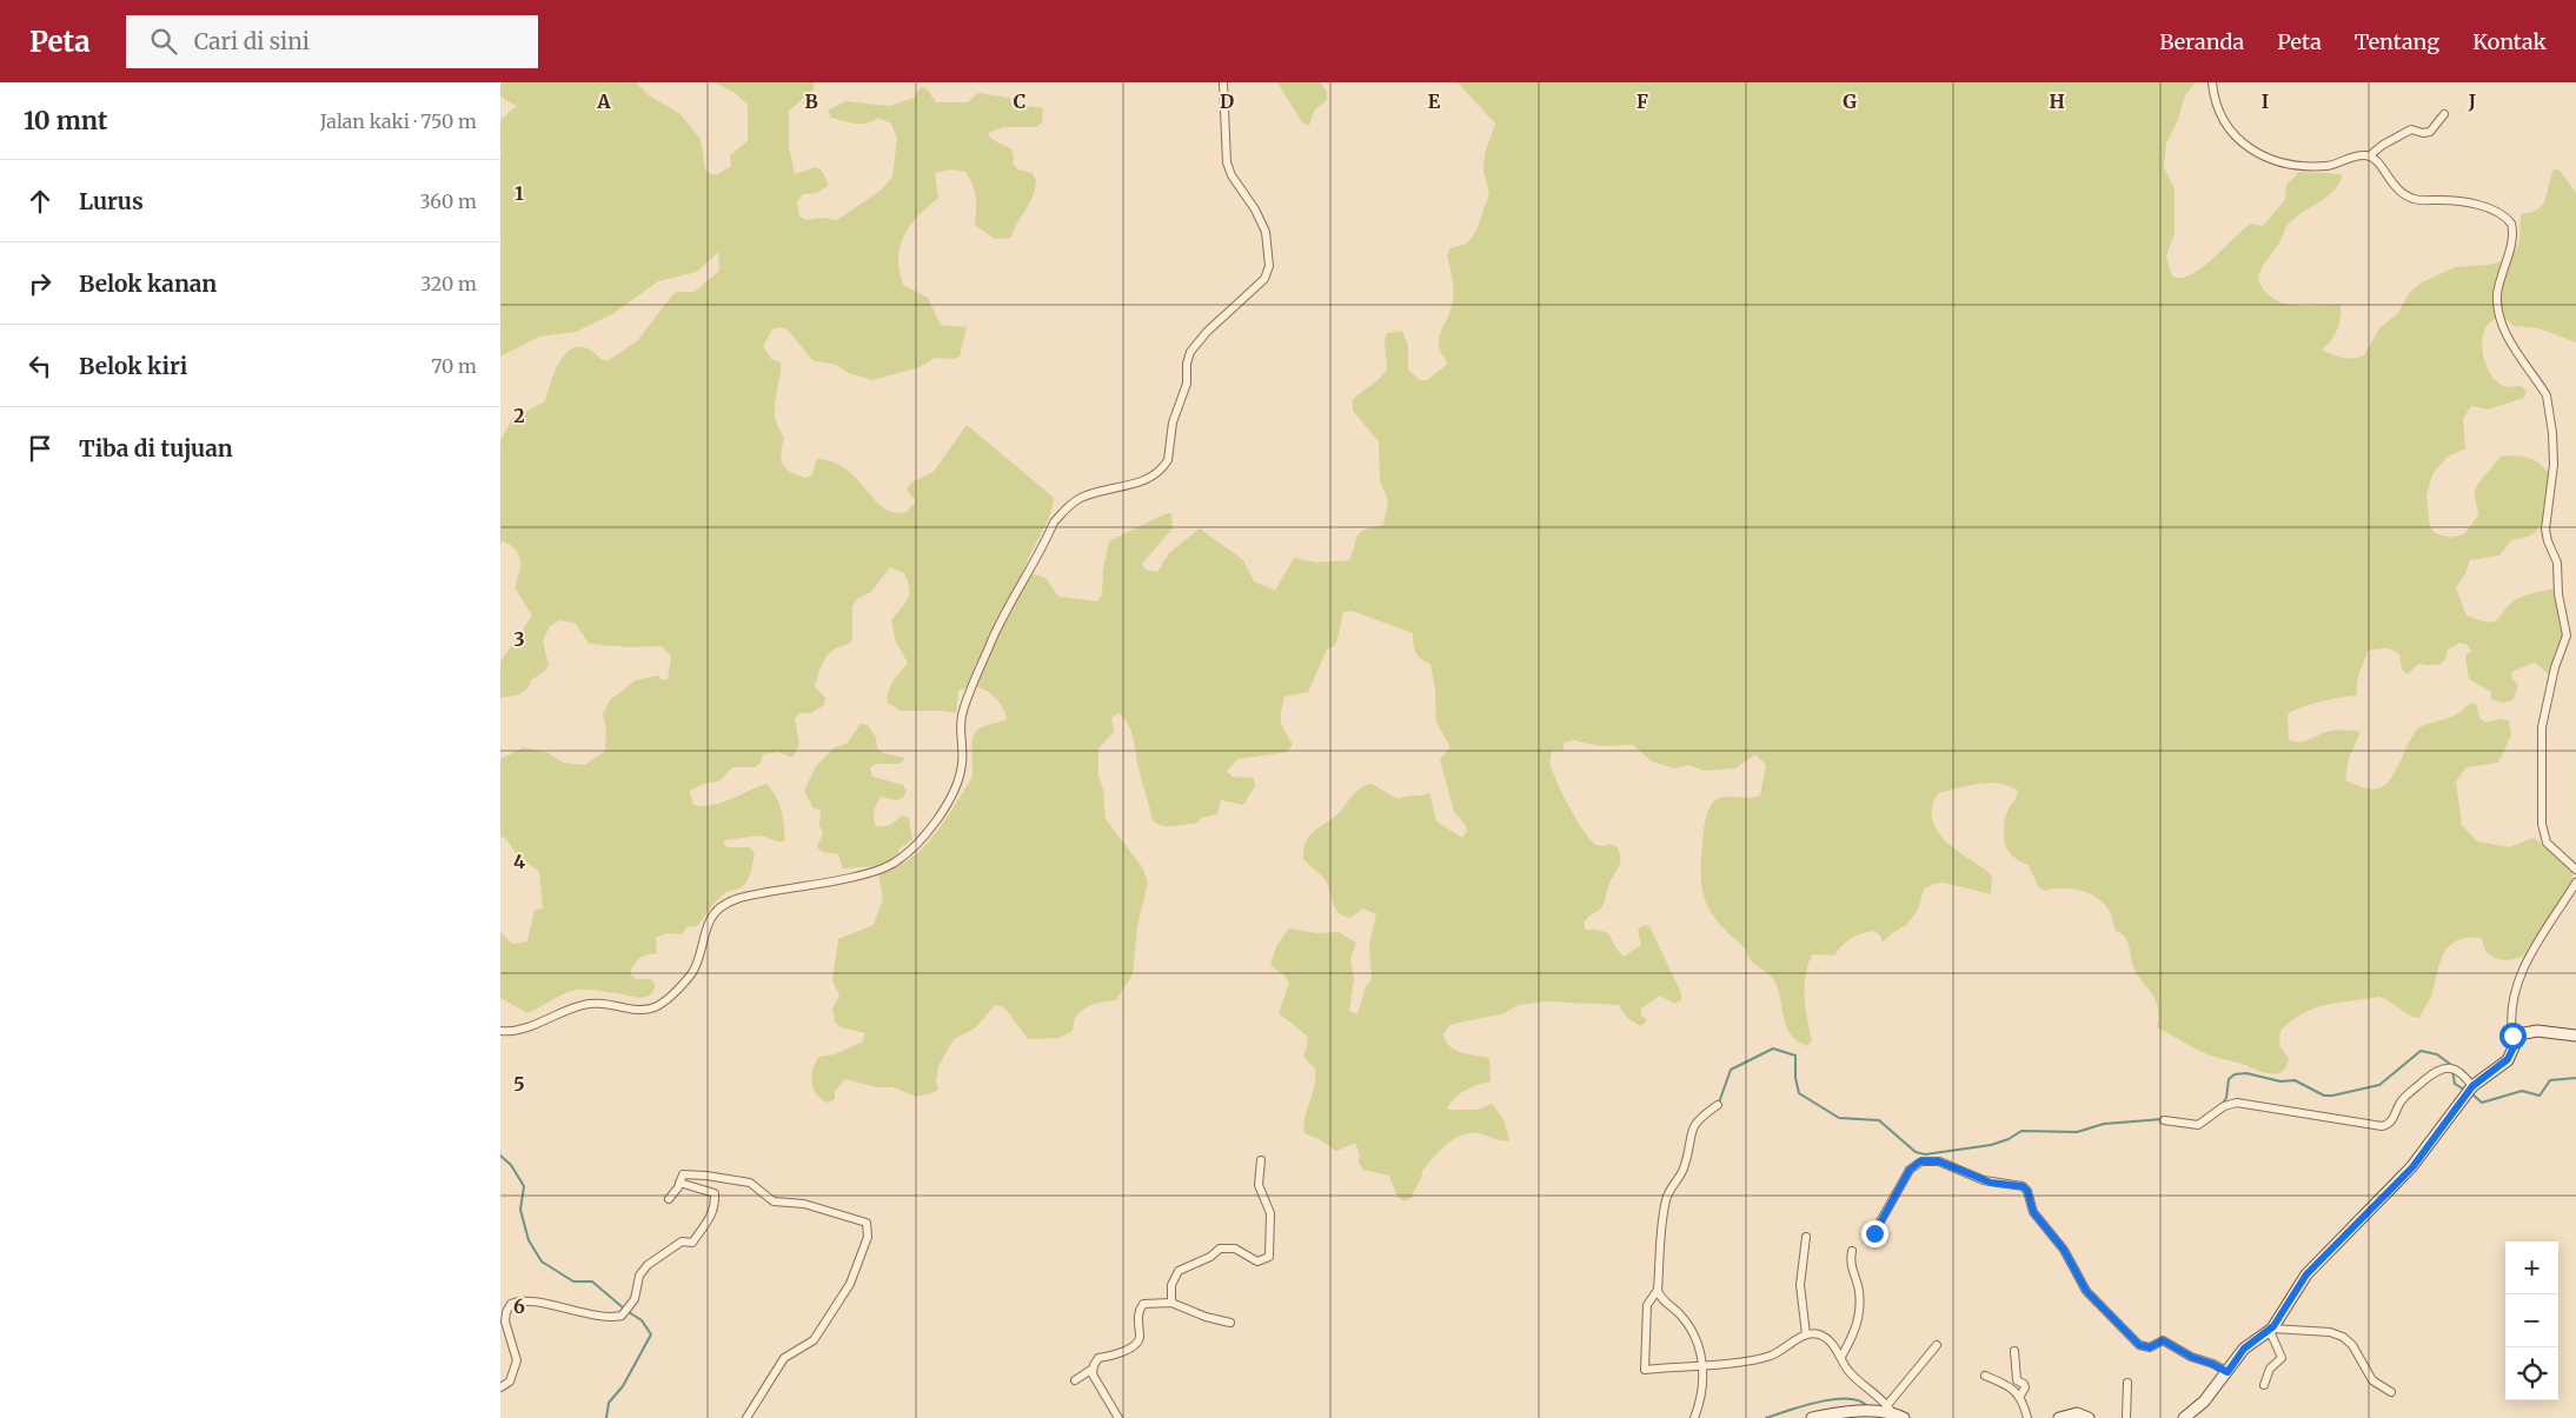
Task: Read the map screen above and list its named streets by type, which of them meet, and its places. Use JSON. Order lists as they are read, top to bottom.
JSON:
{
  "page": {
    "header": "Peta",
    "search": "Cari di sini",
    "nav": [
      "Beranda",
      "Peta",
      "Tentang",
      "Kontak"
    ],
    "heading": ["10 mnt", "Jalan kaki · 750 m"],
    "list": [
      ["Lurus", "360 m"],
      ["Belok kanan", "320 m"],
      ["Belok kiri", "70 m"],
      "Tiba di tujuan"
    ],
    "map_buttons": ["+", "−"]
  },
  "grid": {
    "columns": [
      "A",
      "B",
      "C",
      "D",
      "E",
      "F",
      "G",
      "H",
      "I",
      "J"
    ],
    "rows": [
      "1",
      "2",
      "3",
      "4",
      "5",
      "6"
    ]
  }
}
